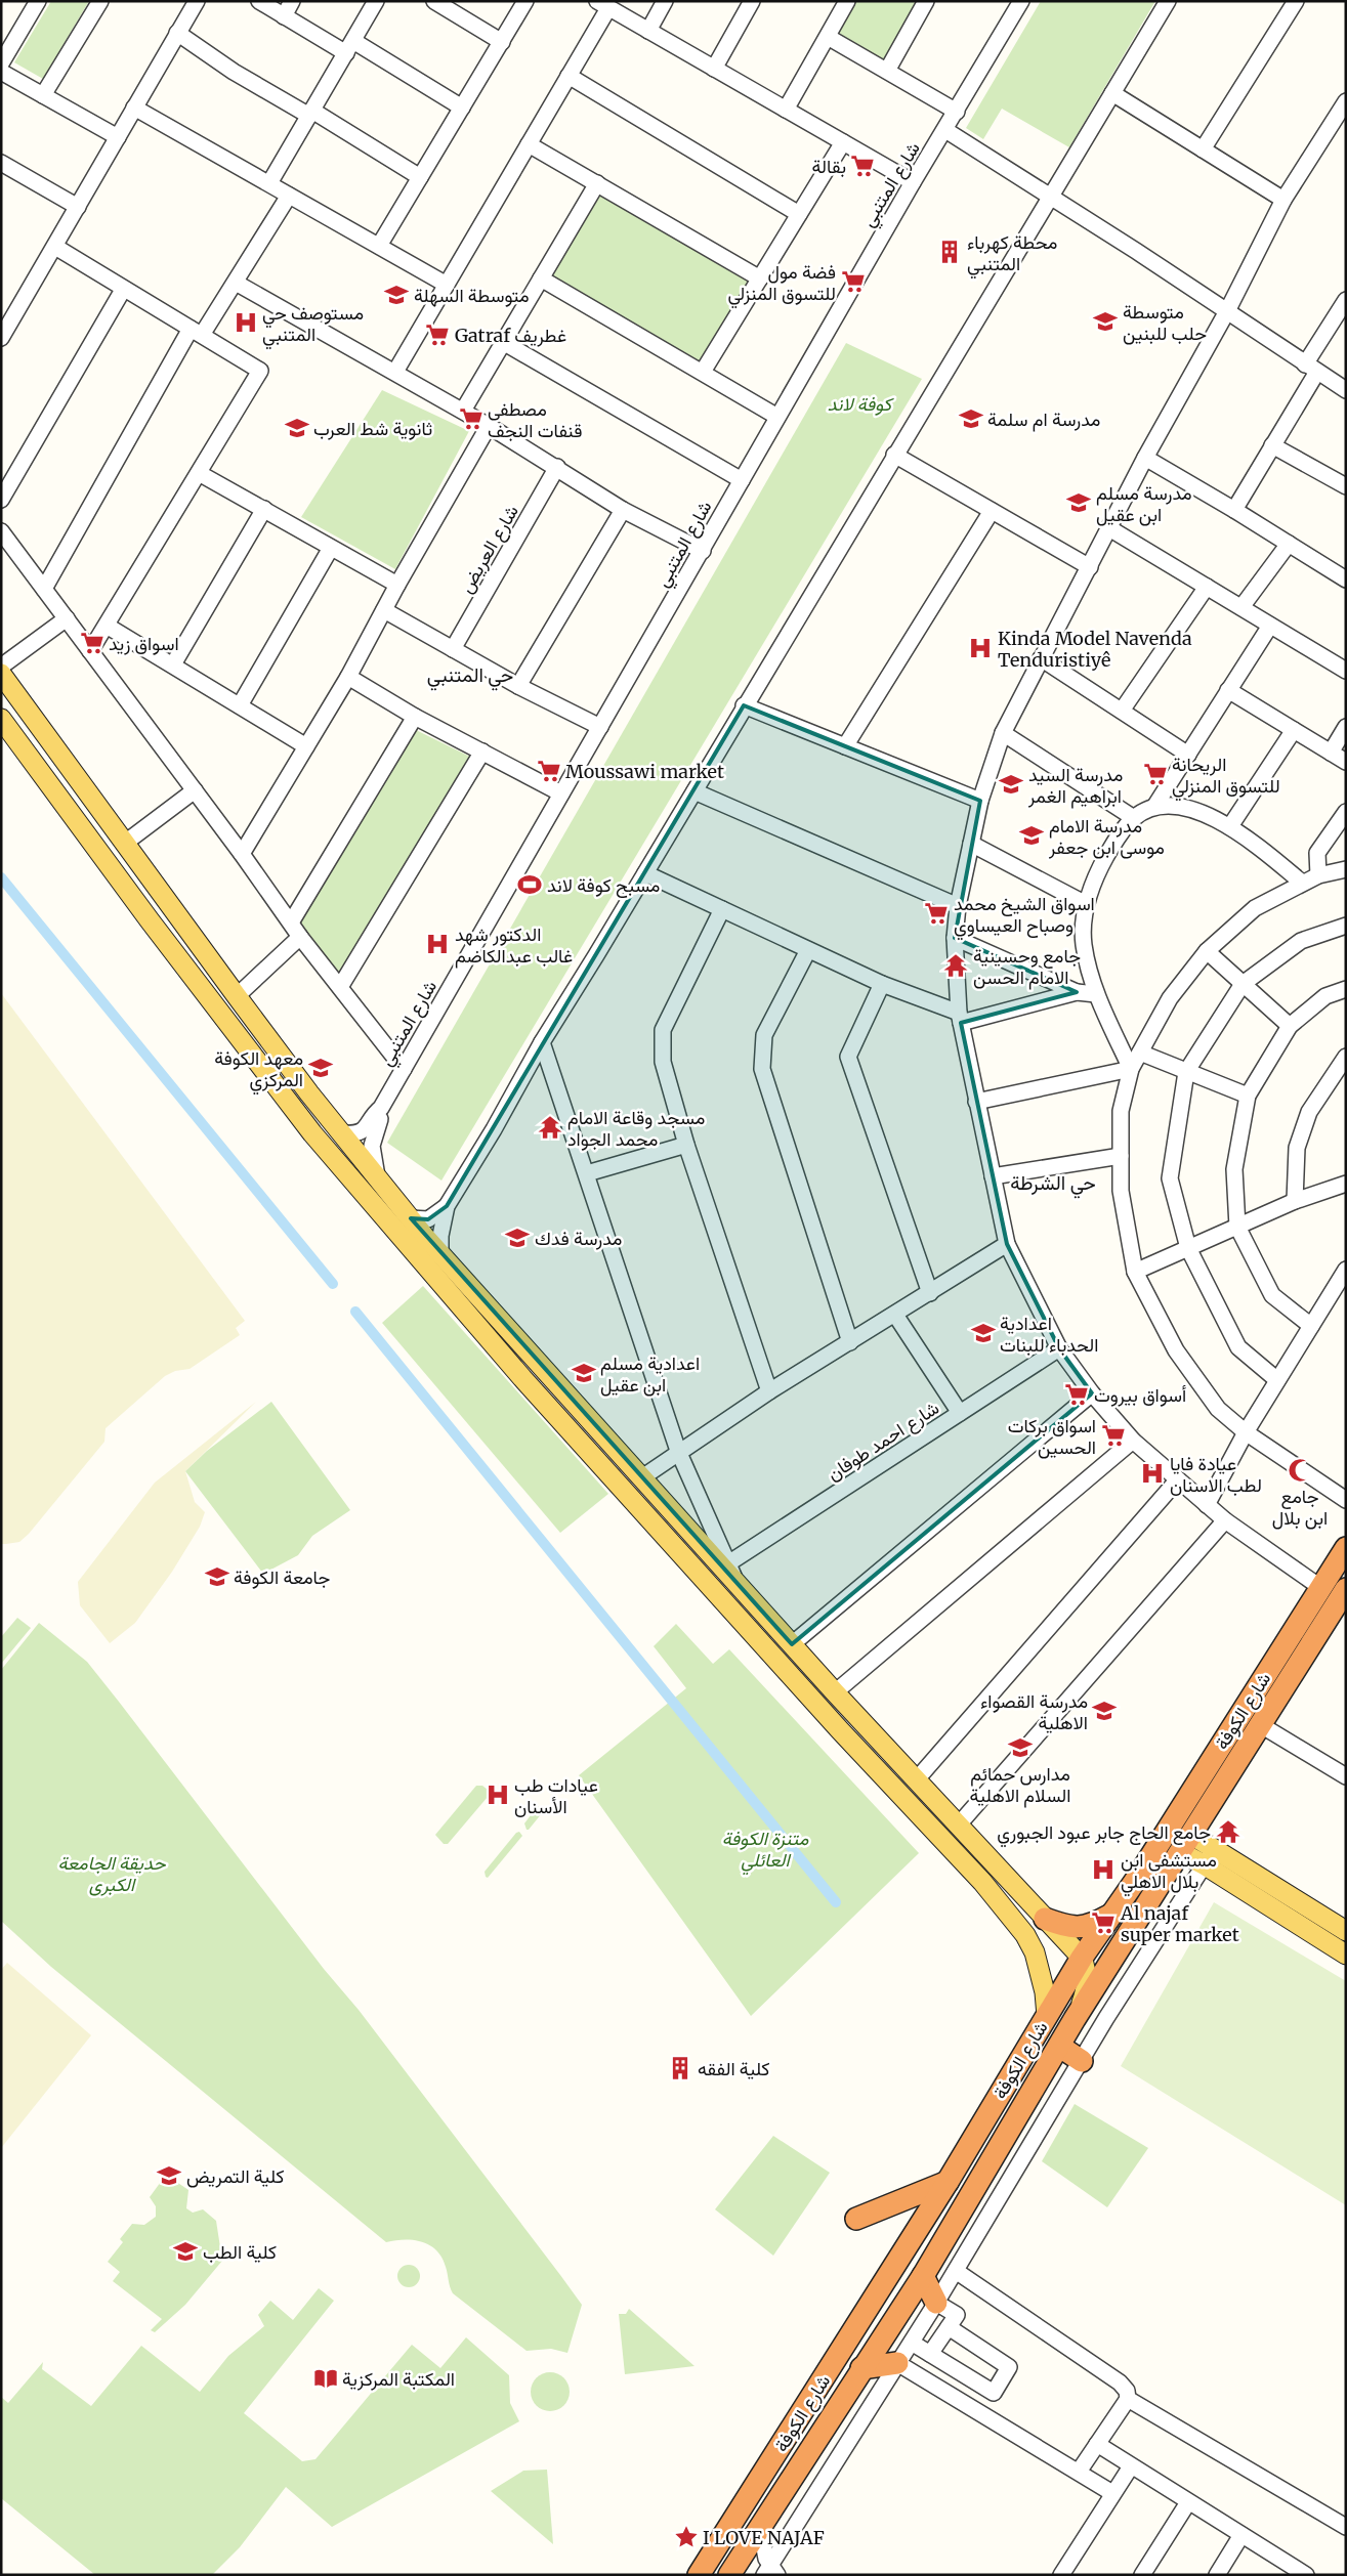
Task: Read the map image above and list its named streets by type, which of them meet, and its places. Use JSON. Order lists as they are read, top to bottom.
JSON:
{
  "streets": {
    "highway": ["شارع الكوفة"],
    "street": ["شارع المتنبي", "شارع العريض", "شارع احمد طوفان"]
  },
  "districts": ["حي المتنبي", "حي الشرطة"],
  "parks": ["كوفة لاند", "متنزة الكوفة العائلي", "حديقة الجامعة الكبرى"],
  "places": {
    "supermarket": [
      "بقالة",
      "فضة مول للتسوق المنزلي",
      "Gatraf غطريف",
      "مصطفى قنفات النجف",
      "اسواق زيد",
      "Moussawi market",
      "الريحانة للتسوق المنزلي",
      "اسواق الشيخ محمد وصباح العيساوي",
      "أسواق بيروت",
      "اسواق بركات الحسين",
      "Al najaf super market"
    ],
    "building": ["محطة كهرباء المتنبي", "كلية الفقه"],
    "school or university": [
      "متوسطة السهلة",
      "متوسطة حلب للبنين",
      "مدرسة ام سلمة",
      "ثانوية شط العرب",
      "مدرسة مسلم ابن عقيل",
      "مدرسة السيد ابراهيم الغمر",
      "مدرسة الامام موسى ابن جعفر",
      "معهد الكوفة المركزي",
      "مدرسة فدك",
      "اعدادية الحدباء للبنات",
      "اعدادية مسلم ابن عقيل",
      "جامعة الكوفة",
      "مدرسة القصواء الاهلية",
      "مدارس حمائم السلام الاهلية",
      "كلية التمريض",
      "كلية الطب"
    ],
    "hospital": [
      "مستوصف حي المتنبي",
      "Kinda Model Navenda Tenduristiyê",
      "الدكتور شهد غالب عبدالكاضم",
      "عيادة فايا لطب الاسنان",
      "عيادات طب الأسنان",
      "مستشفى ابن بلال الاهلي"
    ],
    "sports": ["مسبح كوفة لاند"],
    "temple": ["جامع وحسينية الامام الحسن", "مسجد وقاعة الامام محمد الجواد", "جامع الحاج جابر عبود الجبوري"],
    "mosque": ["جامع ابن بلال"],
    "library": ["المكتبة المركزية"],
    "place": ["I LOVE NAJAF"]
  }
}
